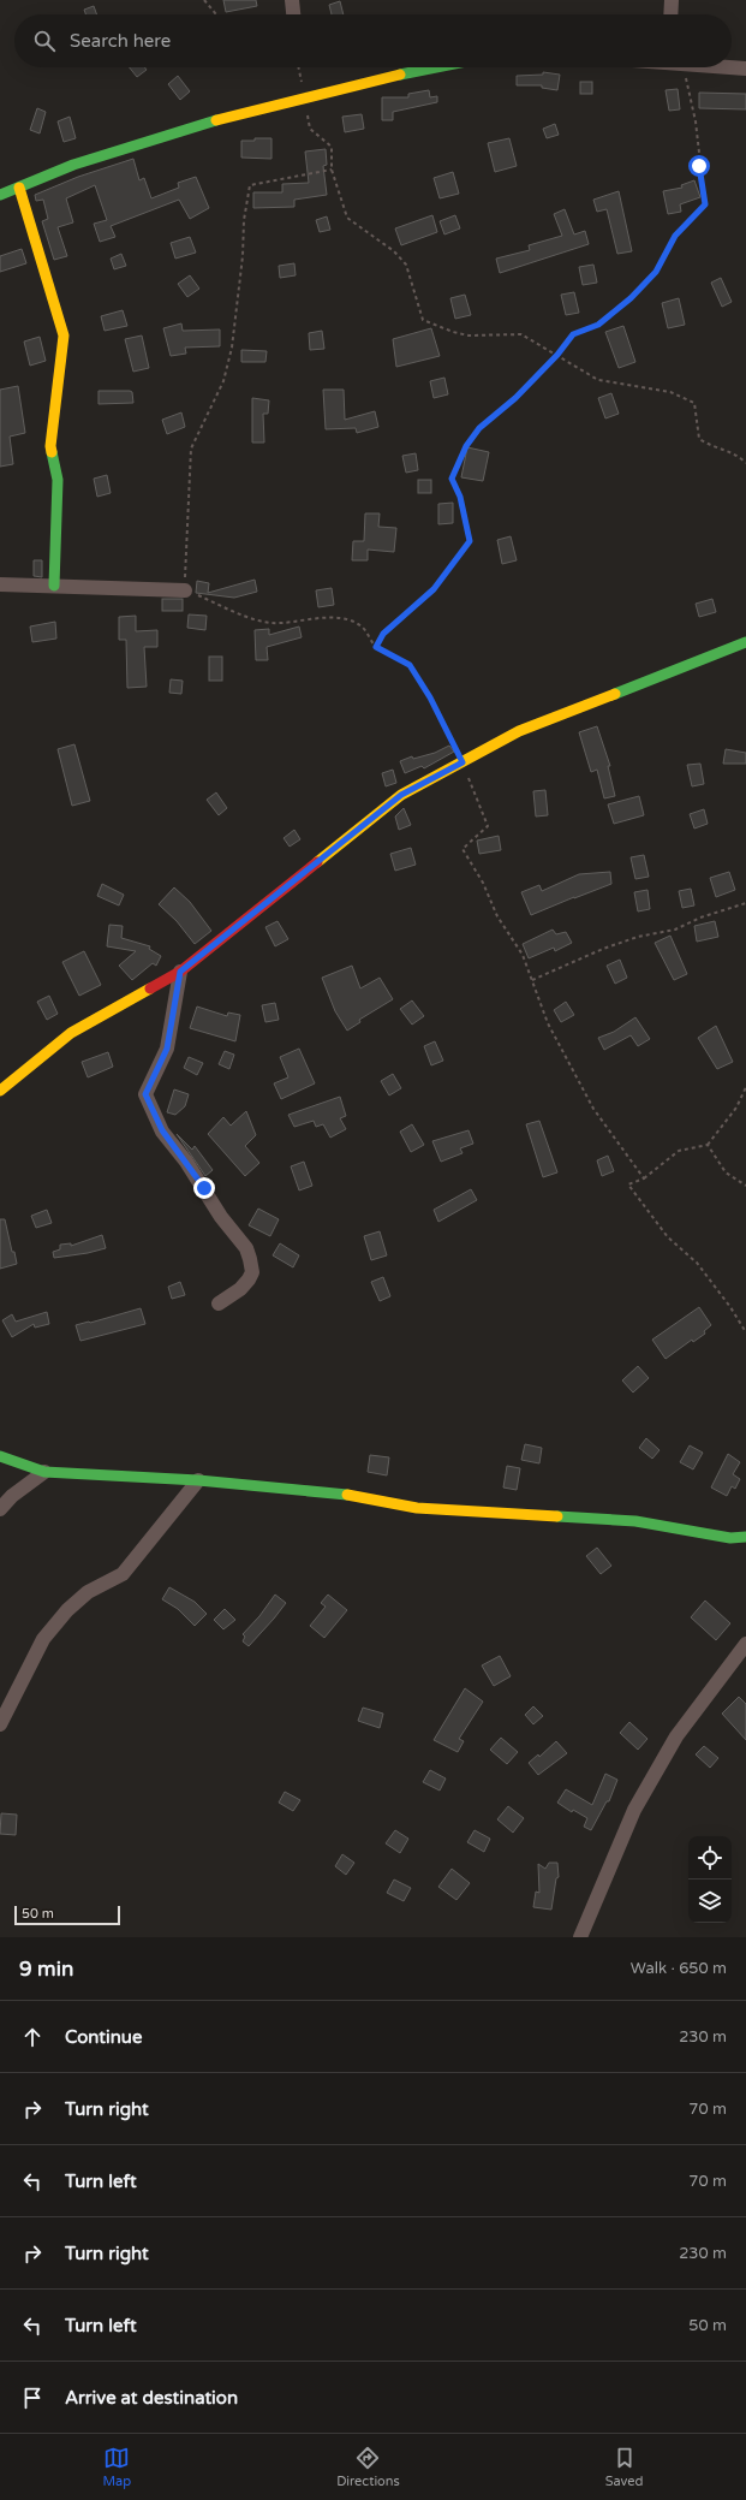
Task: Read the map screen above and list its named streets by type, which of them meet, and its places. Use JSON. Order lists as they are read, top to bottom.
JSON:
{
  "scale_bar": "50 m",
  "page": {
    "search": "Search here",
    "scale": "50 m",
    "heading": ["9 min", "Walk · 650 m"],
    "list": [
      ["Continue", "230 m"],
      ["Turn right", "70 m"],
      ["Turn left", "70 m"],
      ["Turn right", "230 m"],
      ["Turn left", "50 m"],
      "Arrive at destination"
    ],
    "nav": ["Map", "Directions", "Saved"]
  }
}
